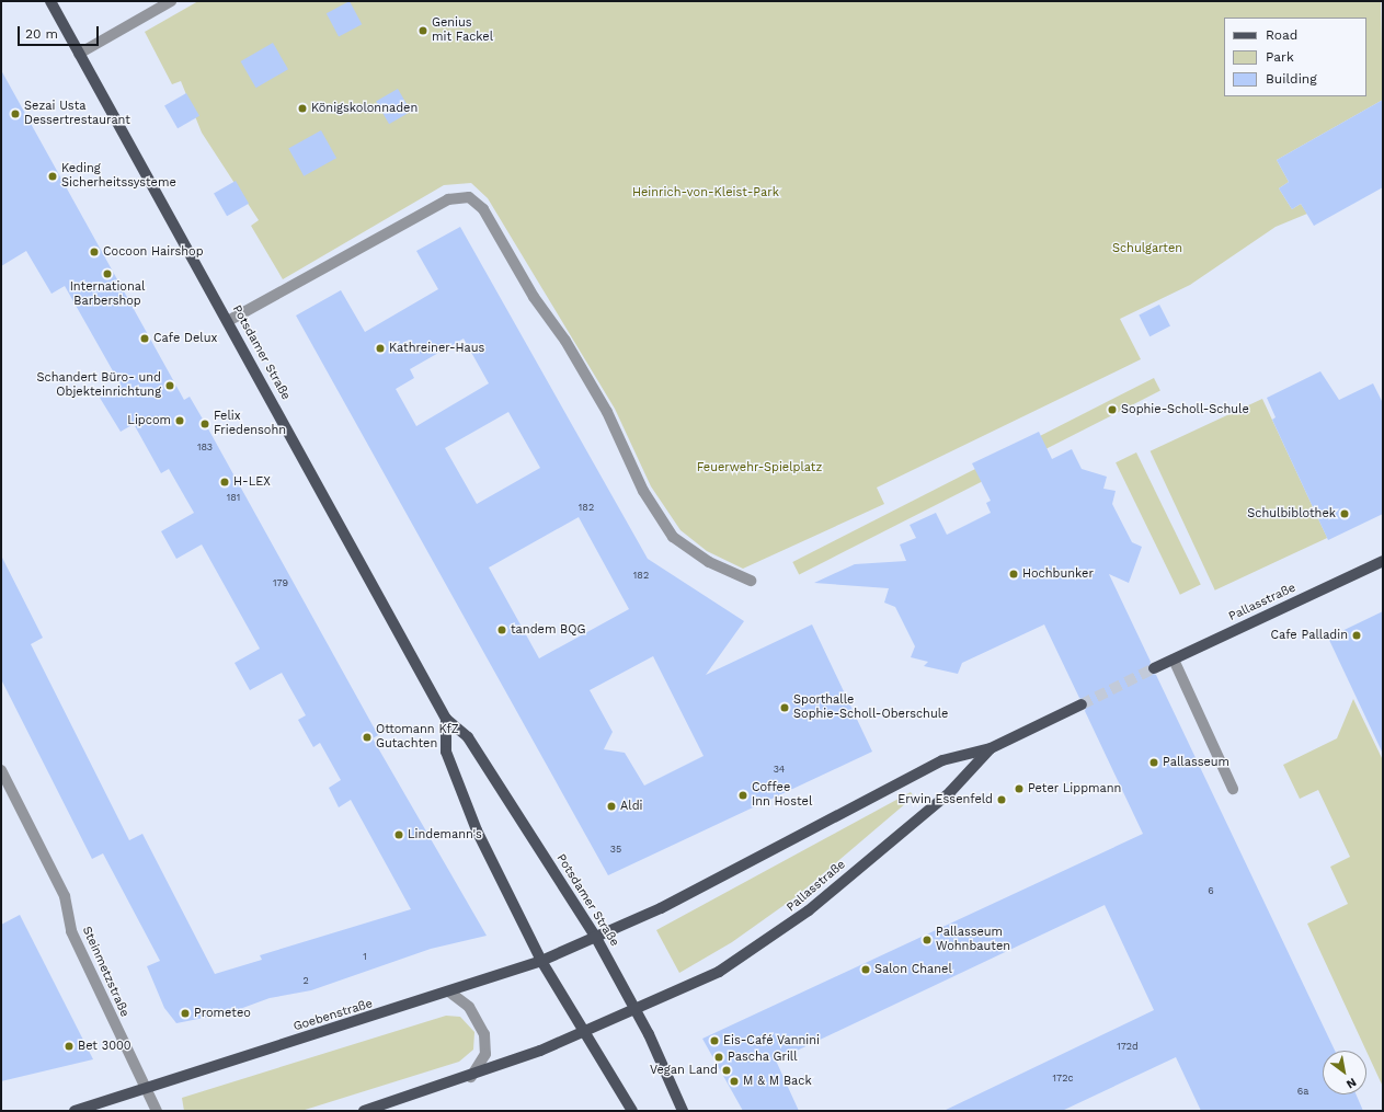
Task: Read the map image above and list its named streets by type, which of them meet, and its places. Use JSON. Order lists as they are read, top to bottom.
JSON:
{
  "streets": {
    "main road": ["Potsdamer Straße", "Pallasstraße", "Goebenstraße"],
    "street": ["Steinmetzstraße"]
  },
  "crossings": [
    ["Potsdamer Straße", "Pallasstraße"],
    ["Potsdamer Straße", "Goebenstraße"],
    ["Pallasstraße", "Goebenstraße"],
    ["Steinmetzstraße", "Goebenstraße"]
  ],
  "parks": ["Heinrich-von-Kleist-Park", "Schulgarten", "Feuerwehr-Spielplatz"],
  "places": [
    "Genius mit Fackel",
    "Königskolonnaden",
    "Sezai Usta Dessertrestaurant",
    "Keding Sicherheitssysteme",
    "Cocoon Hairshop",
    "International Barbershop",
    "Cafe Delux",
    "Kathreiner-Haus",
    "Schandert Büro- und Objekteinrichtung",
    "Sophie-Scholl-Schule",
    "Lipcom",
    "Felix Friedensohn",
    "H-LEX",
    "Schulbiblothek",
    "Hochbunker",
    "tandem BQG",
    "Cafe Palladin",
    "Sporthalle Sophie-Scholl-Oberschule",
    "Ottomann KfZ Gutachten",
    "Pallasseum",
    "Peter Lippmann",
    "Coffee Inn Hostel",
    "Erwin Essenfeld",
    "Aldi",
    "Lindemann's",
    "Pallasseum Wohnbauten",
    "Salon Chanel",
    "Prometeo",
    "Eis-Café Vannini",
    "Bet 3000",
    "Pascha Grill",
    "Vegan Land",
    "M & M Back"
  ],
  "house_numbers": [
    "183",
    "181",
    "182",
    "182",
    "179",
    "34",
    "35",
    "6",
    "1",
    "2",
    "172d",
    "172c",
    "6a"
  ],
  "legend": ["Road", "Park", "Building"],
  "scale_bar": "20 m",
  "north": "bottom right"
}
